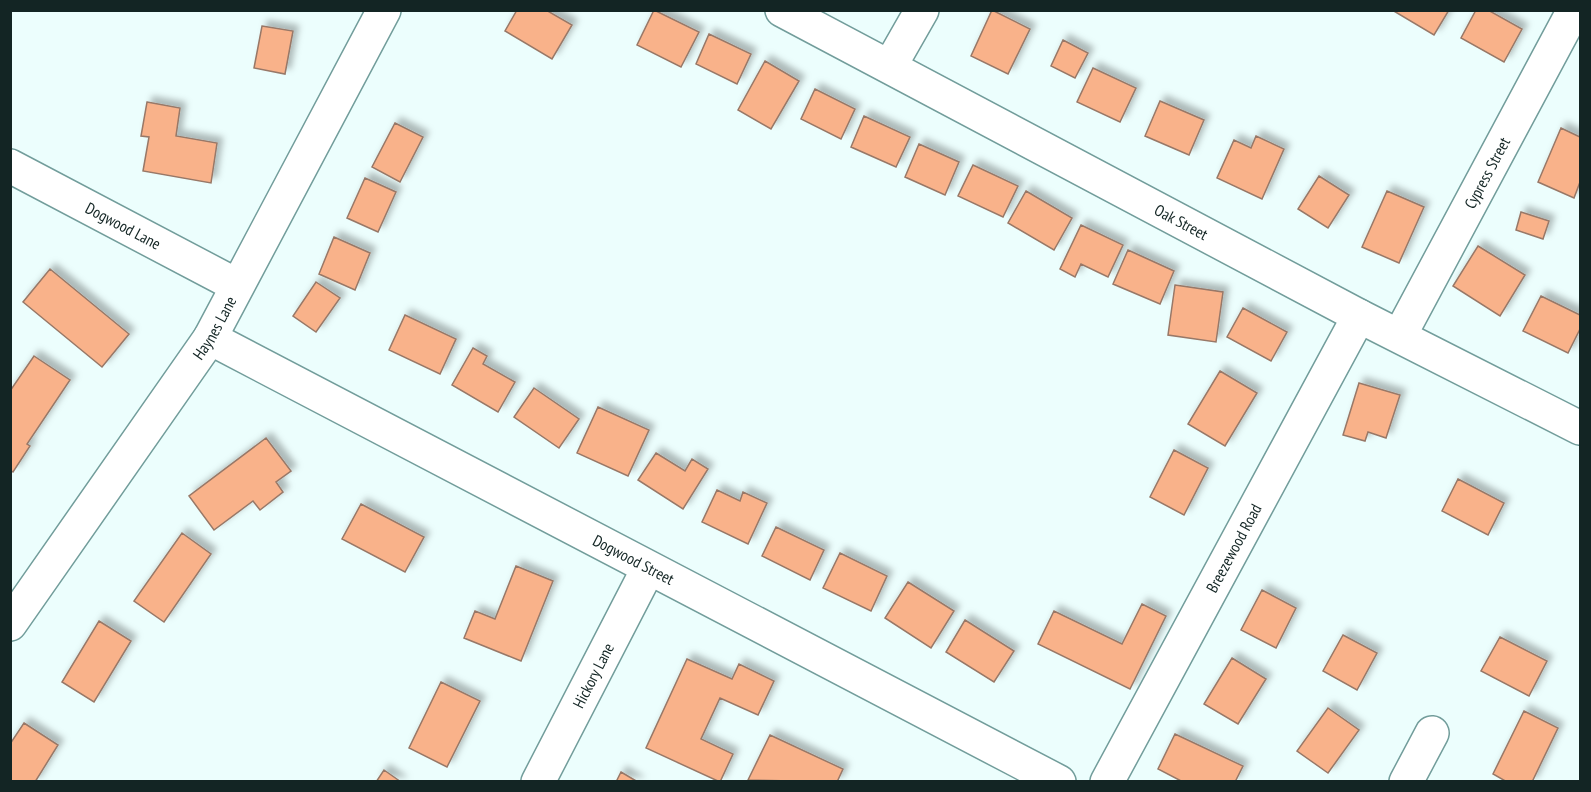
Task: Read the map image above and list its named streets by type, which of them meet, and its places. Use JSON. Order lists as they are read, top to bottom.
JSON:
{
  "streets": {
    "street": [
      "Cypress Street",
      "Oak Street",
      "Dogwood Lane",
      "Haynes Lane",
      "Breezewood Road",
      "Dogwood Street",
      "Hickory Lane"
    ]
  },
  "crossings": [
    ["Cypress Street", "Oak Street"],
    ["Oak Street", "Breezewood Road"],
    ["Dogwood Lane", "Haynes Lane"],
    ["Haynes Lane", "Dogwood Street"],
    ["Dogwood Street", "Hickory Lane"]
  ]
}
